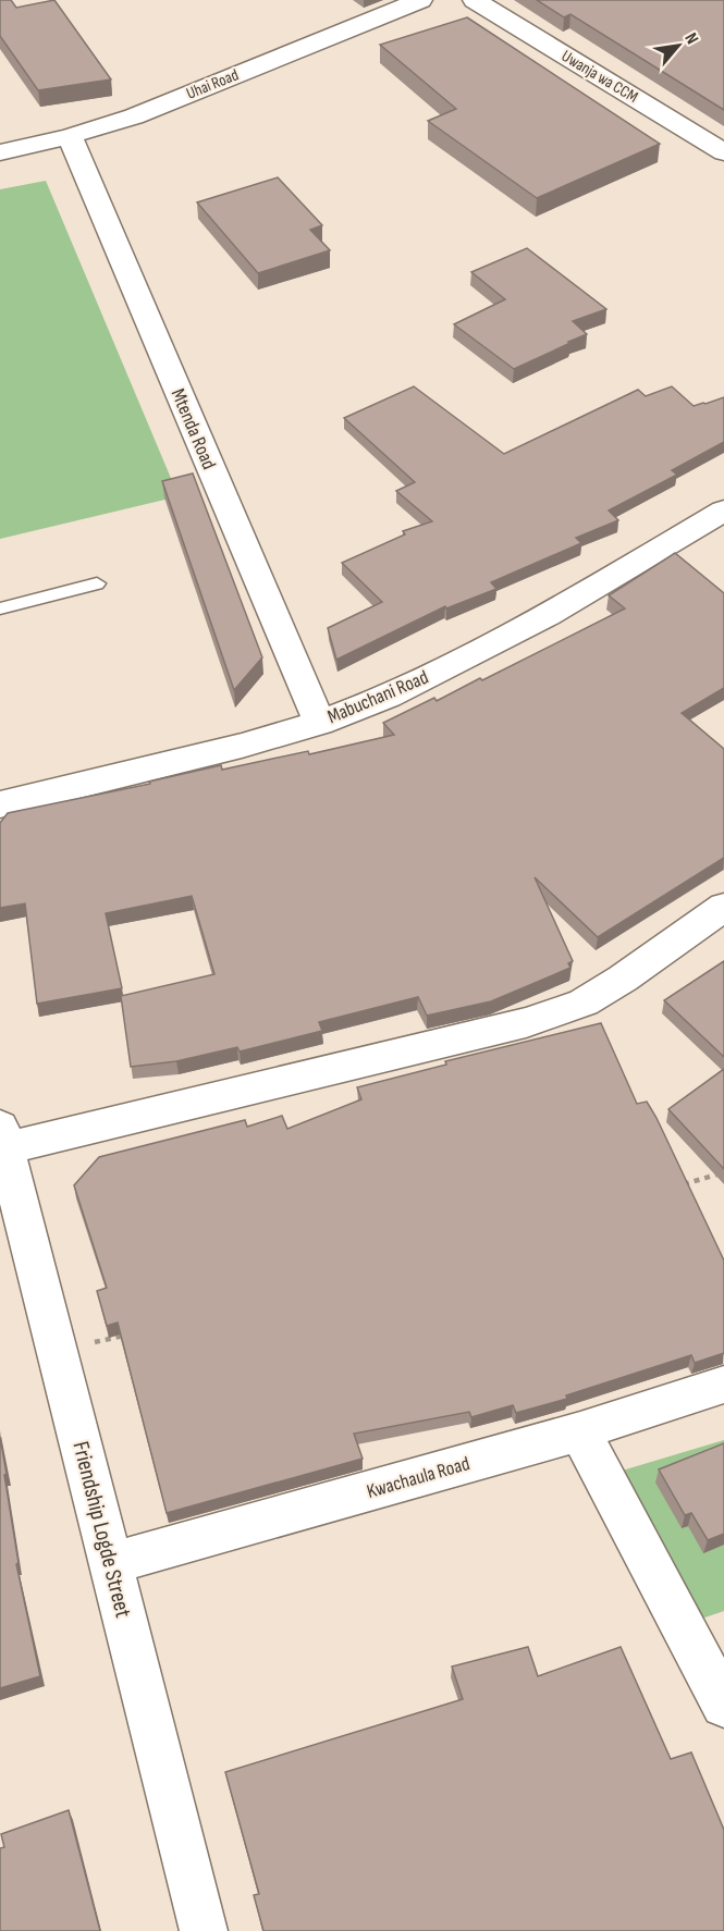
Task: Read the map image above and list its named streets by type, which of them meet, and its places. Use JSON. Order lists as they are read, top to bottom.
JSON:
{
  "streets": {
    "street": [
      "Uwanja wa CCM",
      "Uhai Road",
      "Mtenda Road",
      "Mabuchani Road",
      "Kwachaula Road",
      "Friendship Logde Street"
    ]
  },
  "crossings": [
    ["Uhai Road", "Mtenda Road"],
    ["Mtenda Road", "Mabuchani Road"],
    ["Kwachaula Road", "Friendship Logde Street"]
  ],
  "north": "top right"
}
